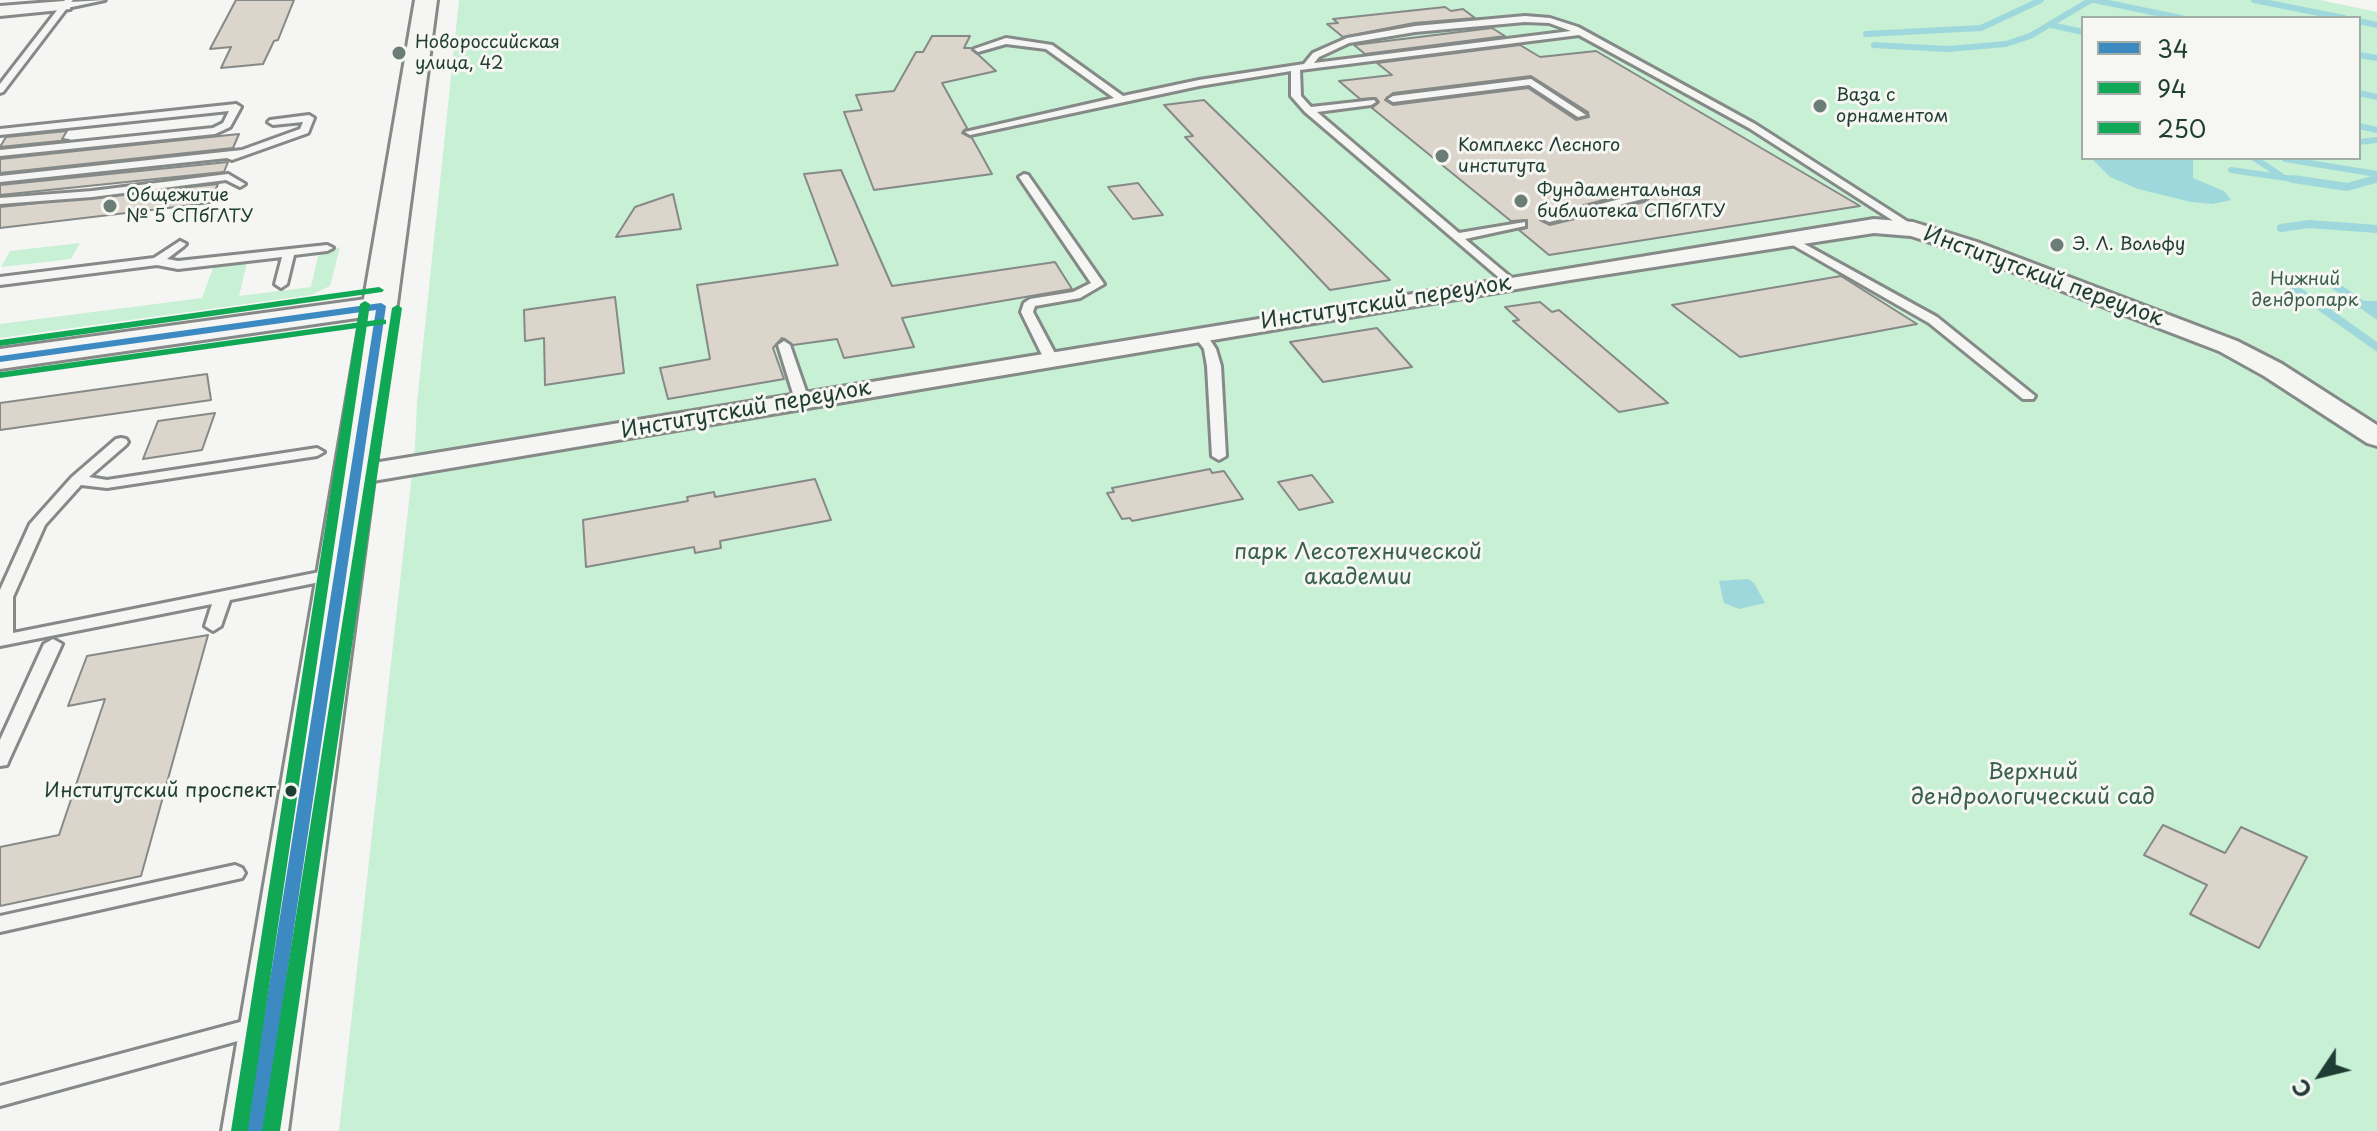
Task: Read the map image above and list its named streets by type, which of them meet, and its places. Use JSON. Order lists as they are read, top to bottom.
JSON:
{
  "streets": {
    "street": ["Институтский переулок"]
  },
  "parks": ["Нижний дендропарк", "парк Лесотехнической академии", "Верхний дендрологический сад"],
  "places": [
    "Новороссийская улица, 42",
    "Ваза с орнаментом",
    "Комплекс Лесного института",
    "Фундаментальная библиотека СПбГЛТУ",
    "Общежитие № 5 СПбГЛТУ",
    "Э. Л. Вольфу",
    "Институтский проспект"
  ],
  "lines": ["transit line 250", "transit line 34", "transit line 94"],
  "legend": ["34", "94", "250"],
  "north": "bottom left"
}
